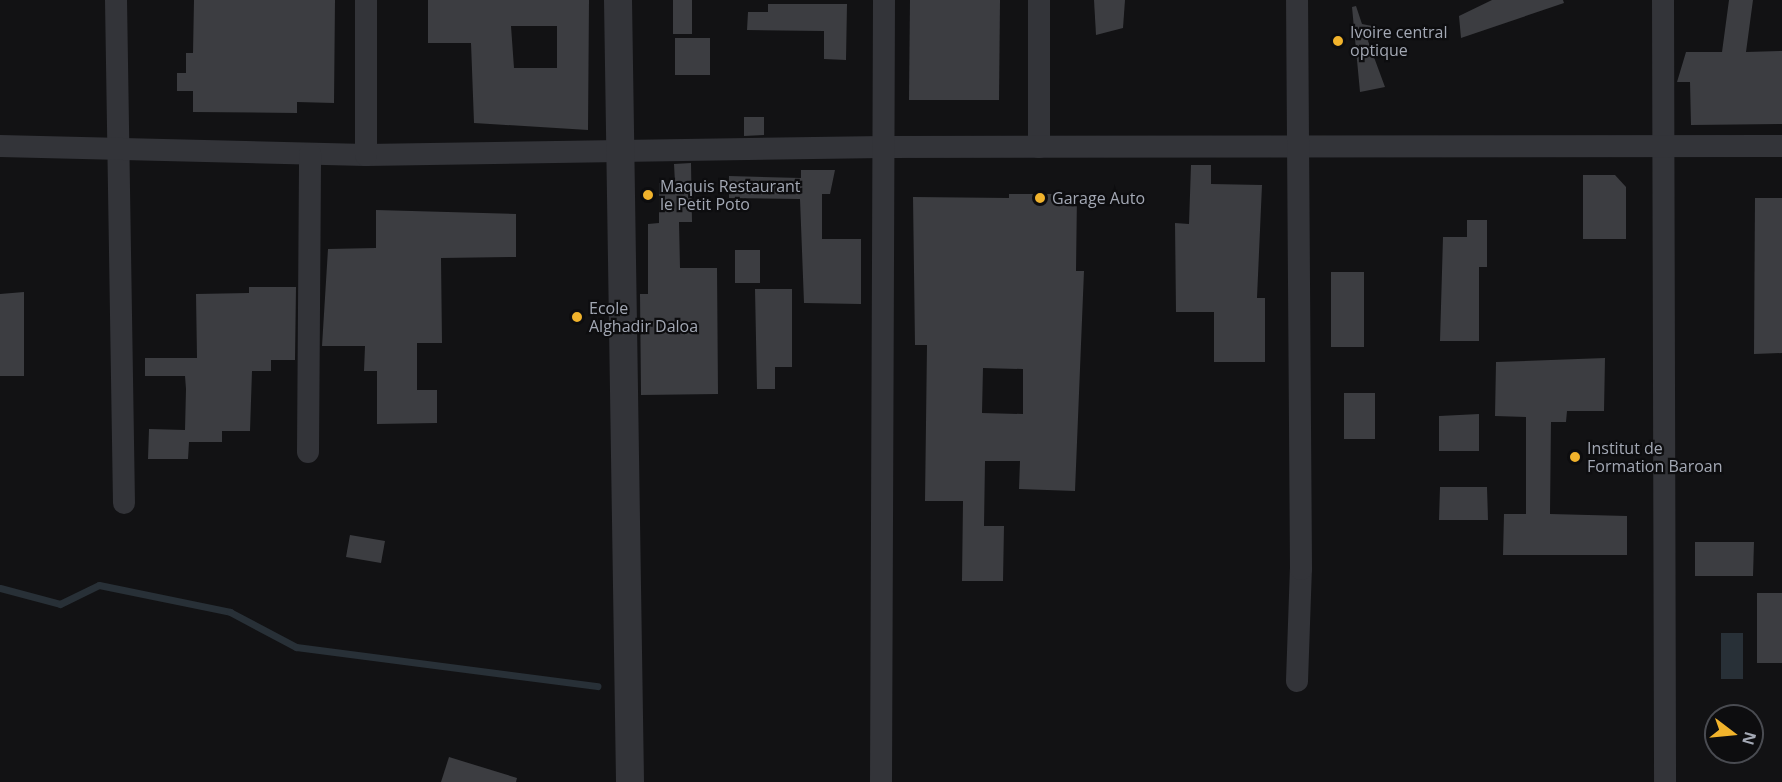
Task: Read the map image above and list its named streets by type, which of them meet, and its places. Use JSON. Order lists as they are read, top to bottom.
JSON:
{
  "places": [
    "Ivoire central optique",
    "Maquis Restaurant le Petit Poto",
    "Garage Auto",
    "Ecole Alghadir Daloa",
    "Institut de Formation Baroan"
  ],
  "north": "right"
}
